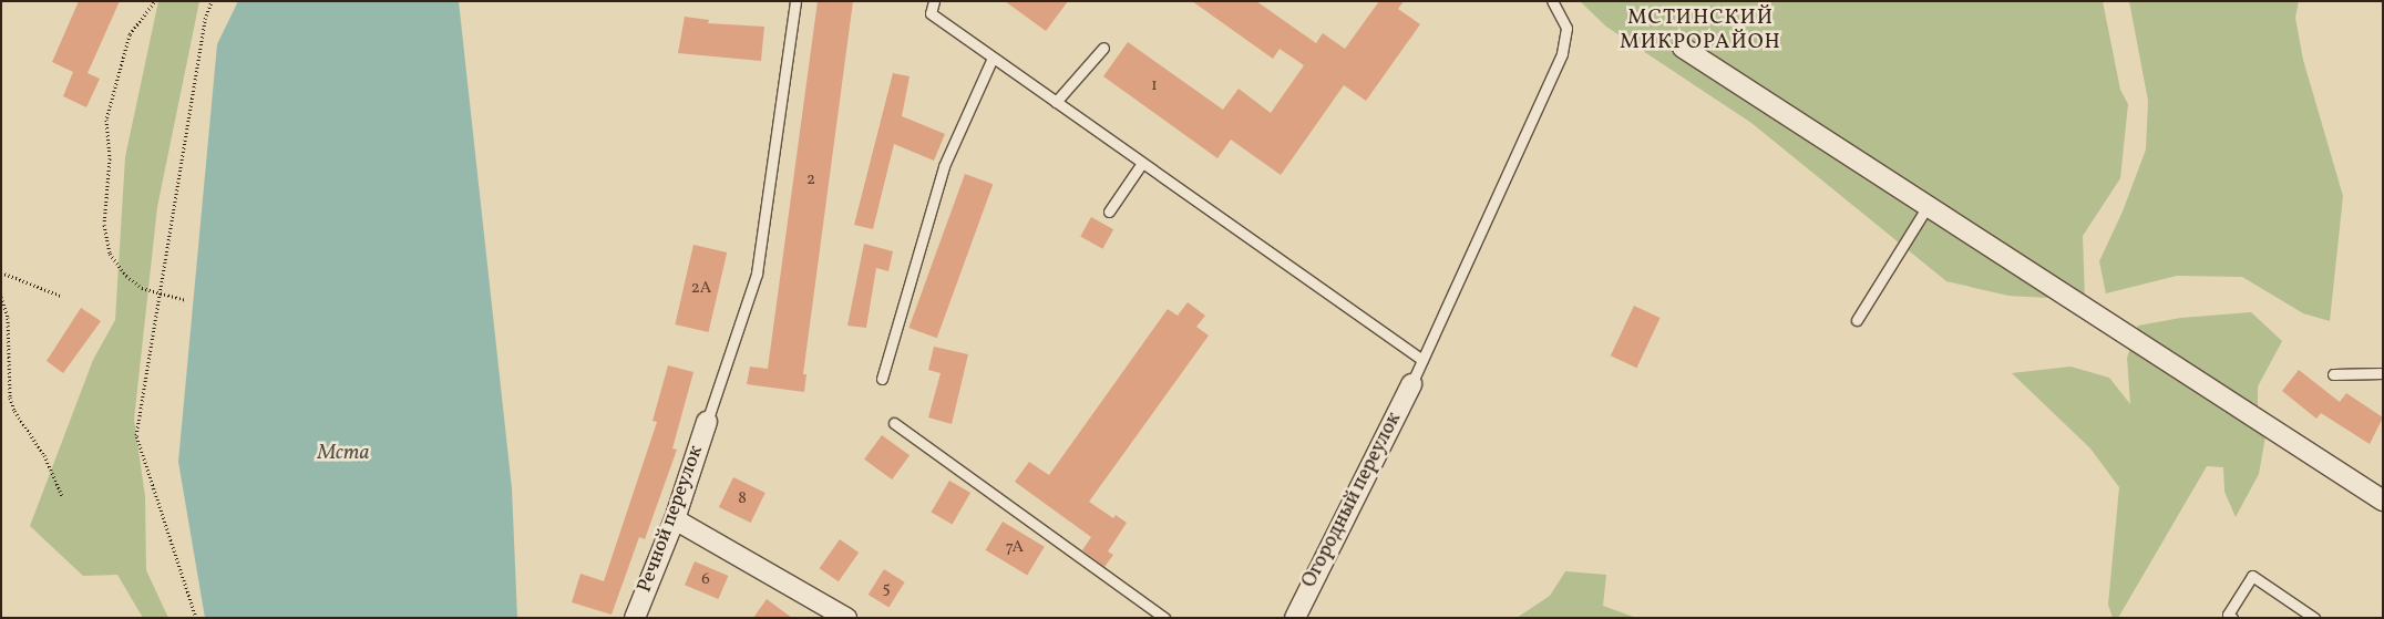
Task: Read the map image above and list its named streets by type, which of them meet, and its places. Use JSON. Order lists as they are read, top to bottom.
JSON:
{
  "streets": {
    "street": ["Огородный переулок", "Речной переулок"]
  },
  "districts": ["МСТИНСКИЙ МИКРОРАЙОН"],
  "water": ["Мста"],
  "house_numbers": [
    "1",
    "2",
    "2А",
    "8",
    "7А",
    "6",
    "5"
  ]
}
